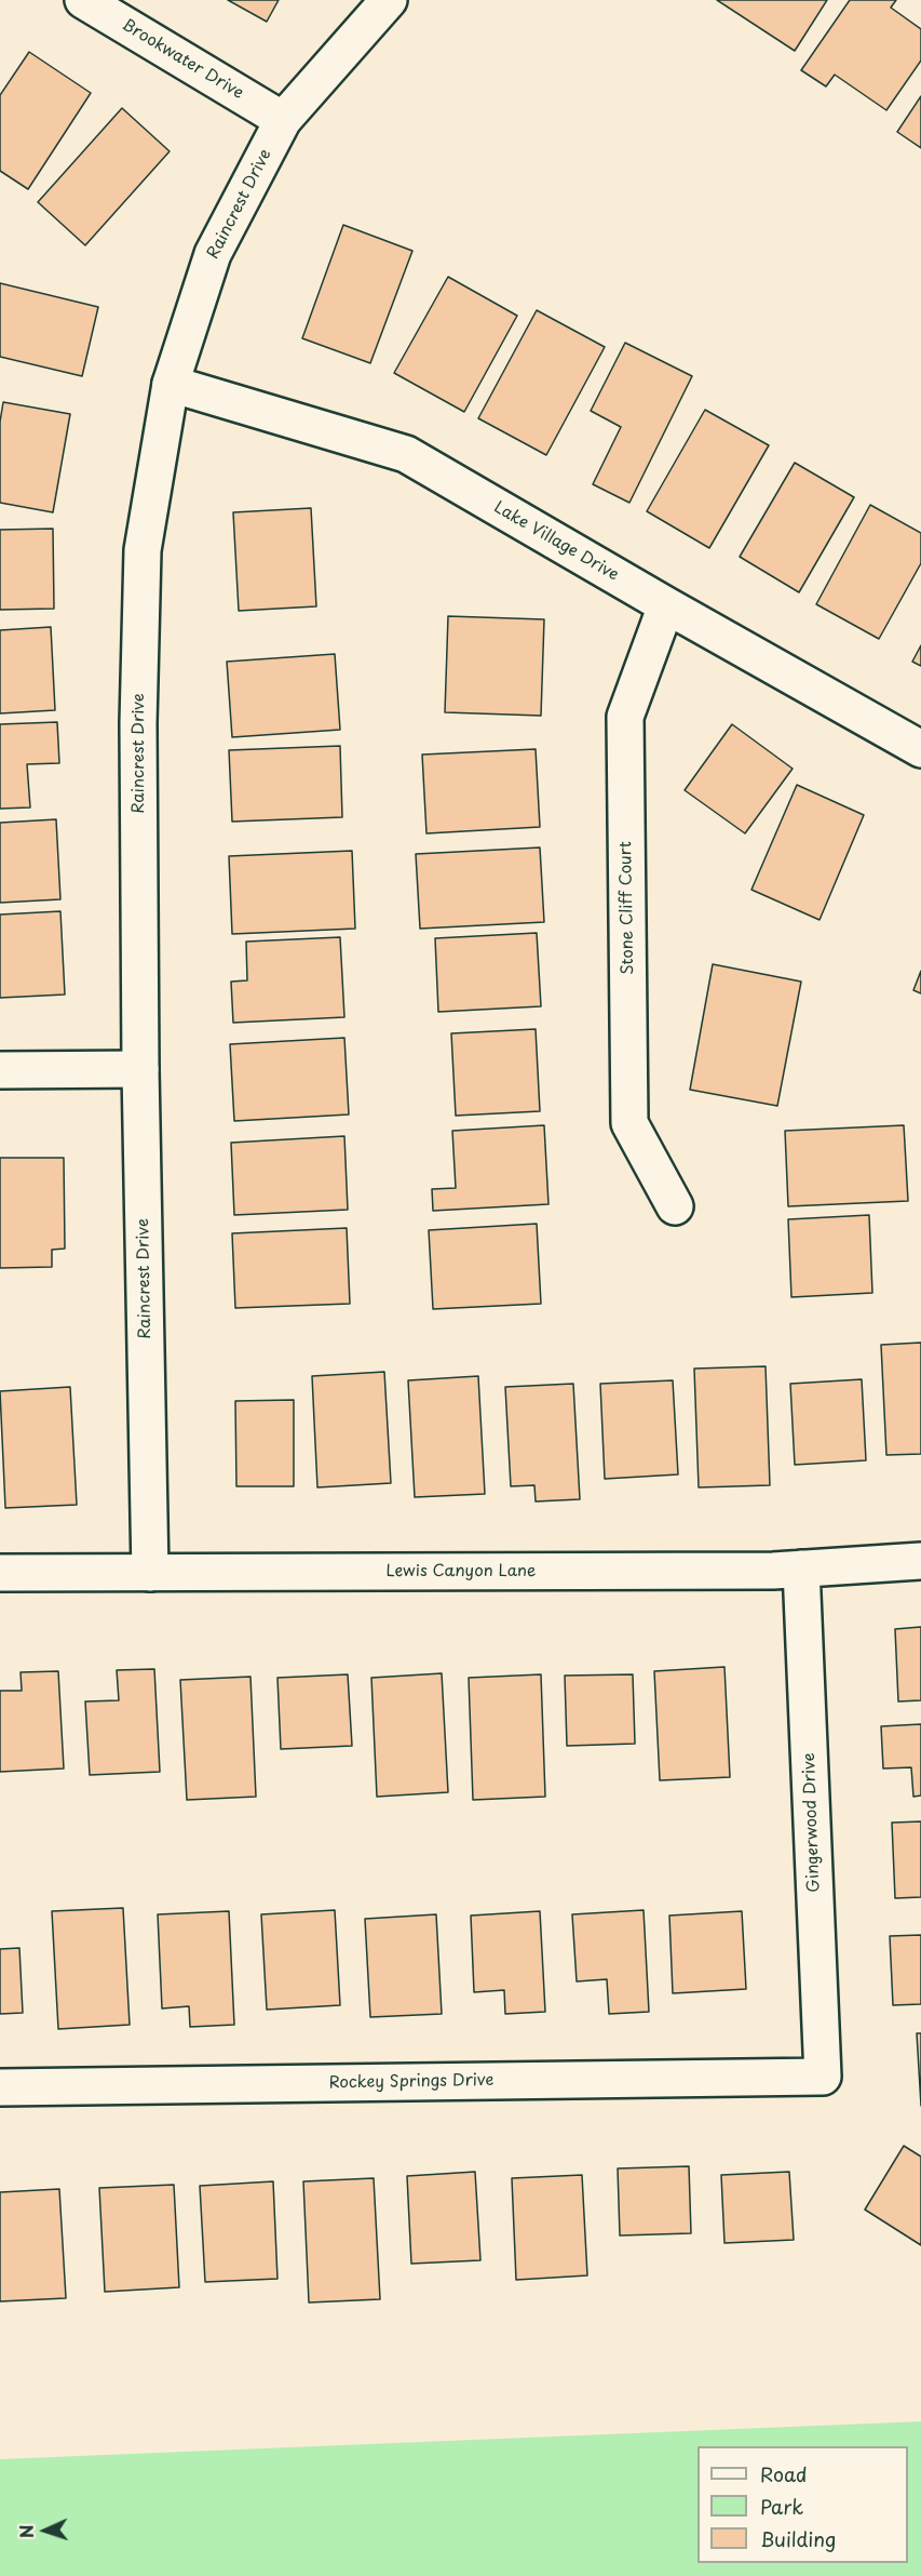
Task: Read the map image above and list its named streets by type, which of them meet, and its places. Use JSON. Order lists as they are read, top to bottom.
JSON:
{
  "streets": {
    "street": [
      "Brookwater Drive",
      "Raincrest Drive",
      "Lake Village Drive",
      "Stone Cliff Court",
      "Lewis Canyon Lane",
      "Gingerwood Drive",
      "Rockey Springs Drive"
    ]
  },
  "crossings": [
    ["Brookwater Drive", "Raincrest Drive"],
    ["Raincrest Drive", "Lake Village Drive"],
    ["Raincrest Drive", "Lewis Canyon Lane"],
    ["Lake Village Drive", "Stone Cliff Court"],
    ["Lewis Canyon Lane", "Gingerwood Drive"],
    ["Gingerwood Drive", "Rockey Springs Drive"]
  ],
  "legend": ["Road", "Park", "Building"],
  "north": "left"
}
